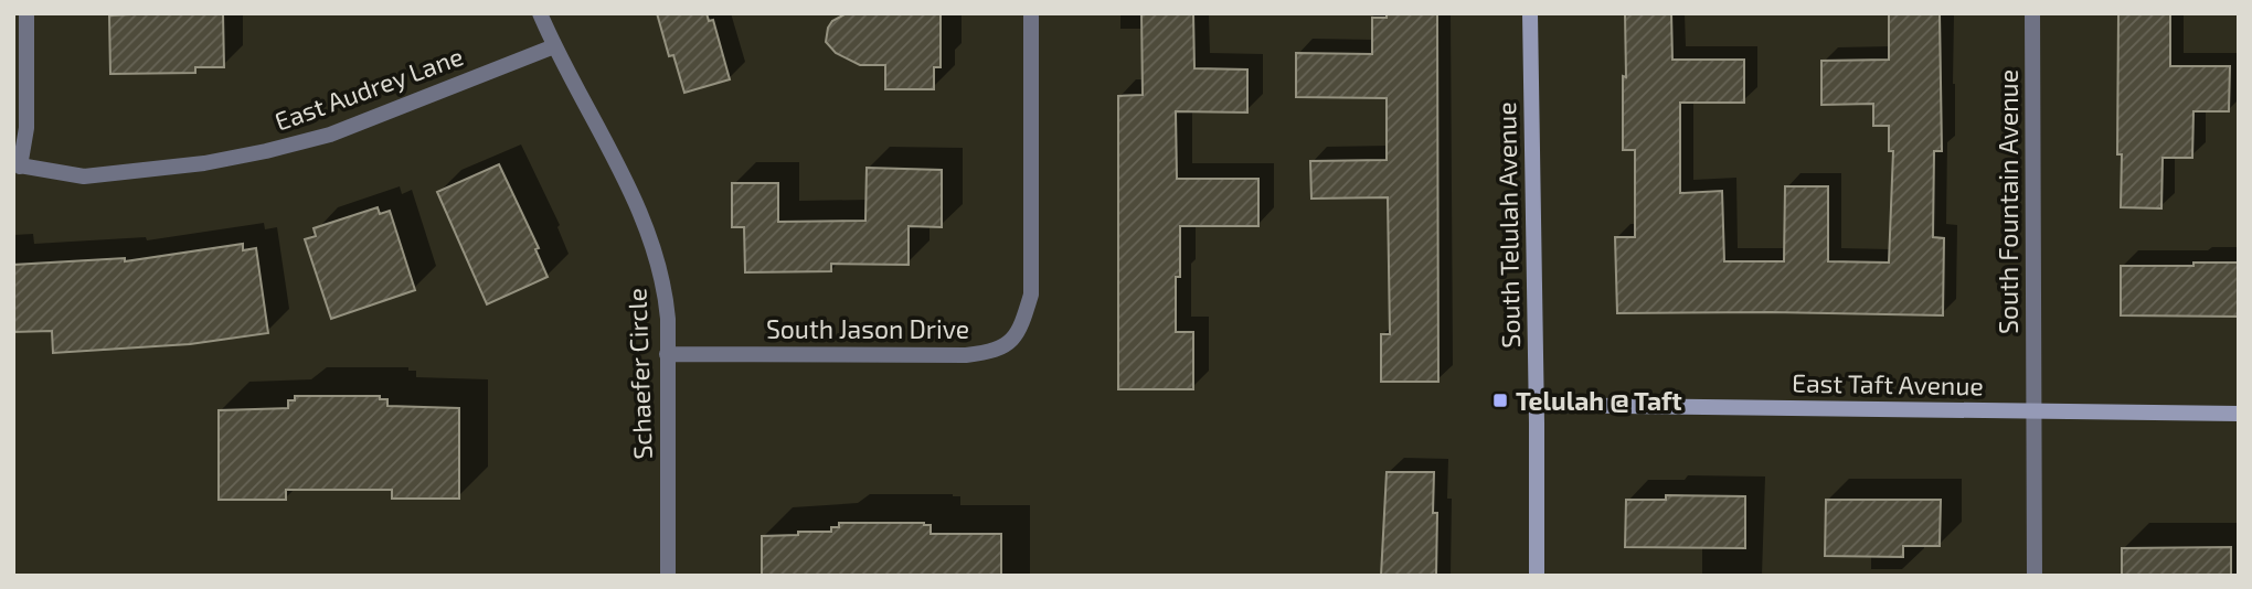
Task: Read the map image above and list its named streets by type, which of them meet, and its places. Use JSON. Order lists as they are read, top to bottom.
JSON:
{
  "streets": {
    "street": [
      "East Audrey Lane",
      "South Fountain Avenue",
      "South Telulah Avenue",
      "South Jason Drive",
      "Schaefer Circle",
      "East Taft Avenue"
    ]
  },
  "crossings": [
    ["East Audrey Lane", "Schaefer Circle"],
    ["South Fountain Avenue", "East Taft Avenue"],
    ["South Telulah Avenue", "East Taft Avenue"],
    ["South Jason Drive", "Schaefer Circle"]
  ],
  "places": {
    "transit": ["Telulah @ Taft"]
  }
}
